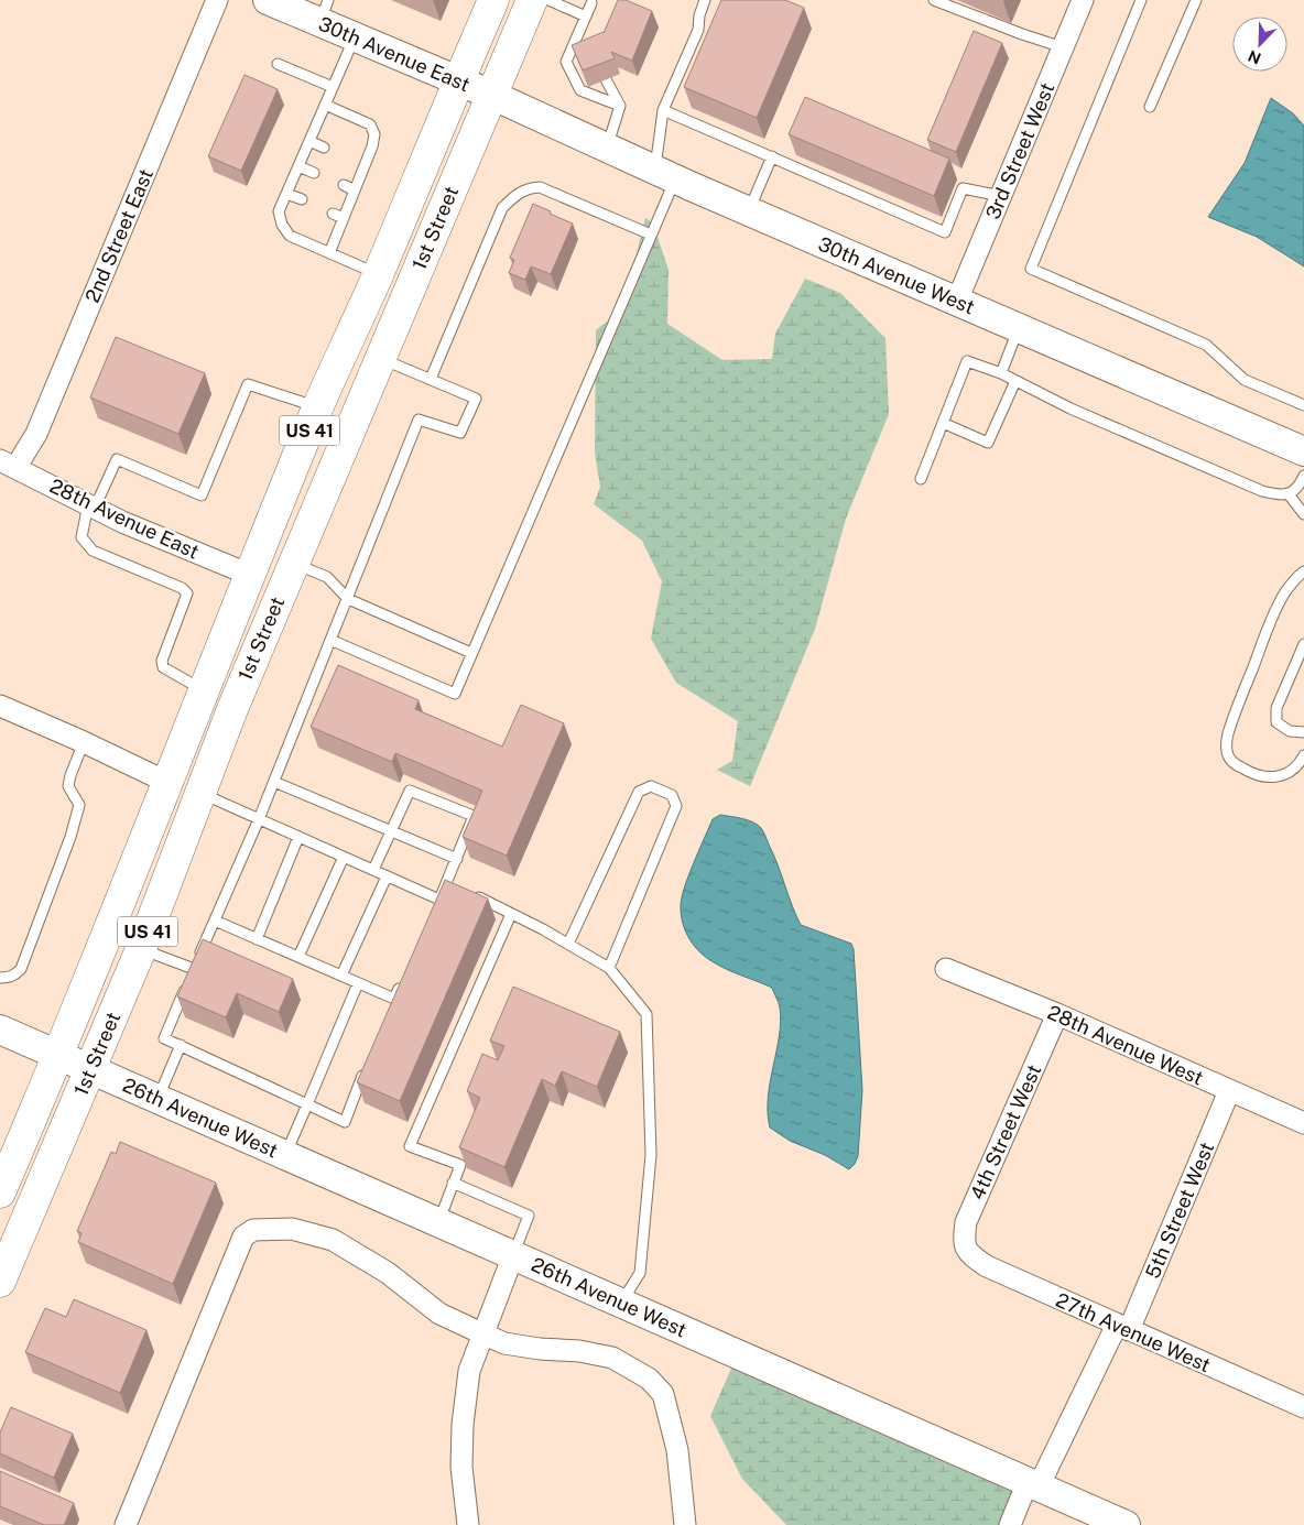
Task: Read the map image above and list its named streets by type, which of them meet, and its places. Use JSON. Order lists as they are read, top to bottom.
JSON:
{
  "streets": {
    "main road": ["1st Street", "US 41"],
    "street": [
      "30th Avenue East",
      "3rd Street West",
      "2nd Street East",
      "30th Avenue West",
      "28th Avenue East",
      "28th Avenue West",
      "26th Avenue West",
      "4th Street West",
      "5th Street West",
      "27th Avenue West"
    ]
  },
  "crossings": [
    ["30th Avenue East", "1st Street"],
    ["30th Avenue East", "30th Avenue West"],
    ["3rd Street West", "30th Avenue West"],
    ["1st Street", "30th Avenue West"],
    ["1st Street", "28th Avenue East"],
    ["1st Street", "26th Avenue West"],
    ["2nd Street East", "28th Avenue East"],
    ["28th Avenue West", "4th Street West"],
    ["28th Avenue West", "5th Street West"],
    ["26th Avenue West", "5th Street West"],
    ["4th Street West", "27th Avenue West"],
    ["5th Street West", "27th Avenue West"]
  ],
  "north": "bottom left"
}
